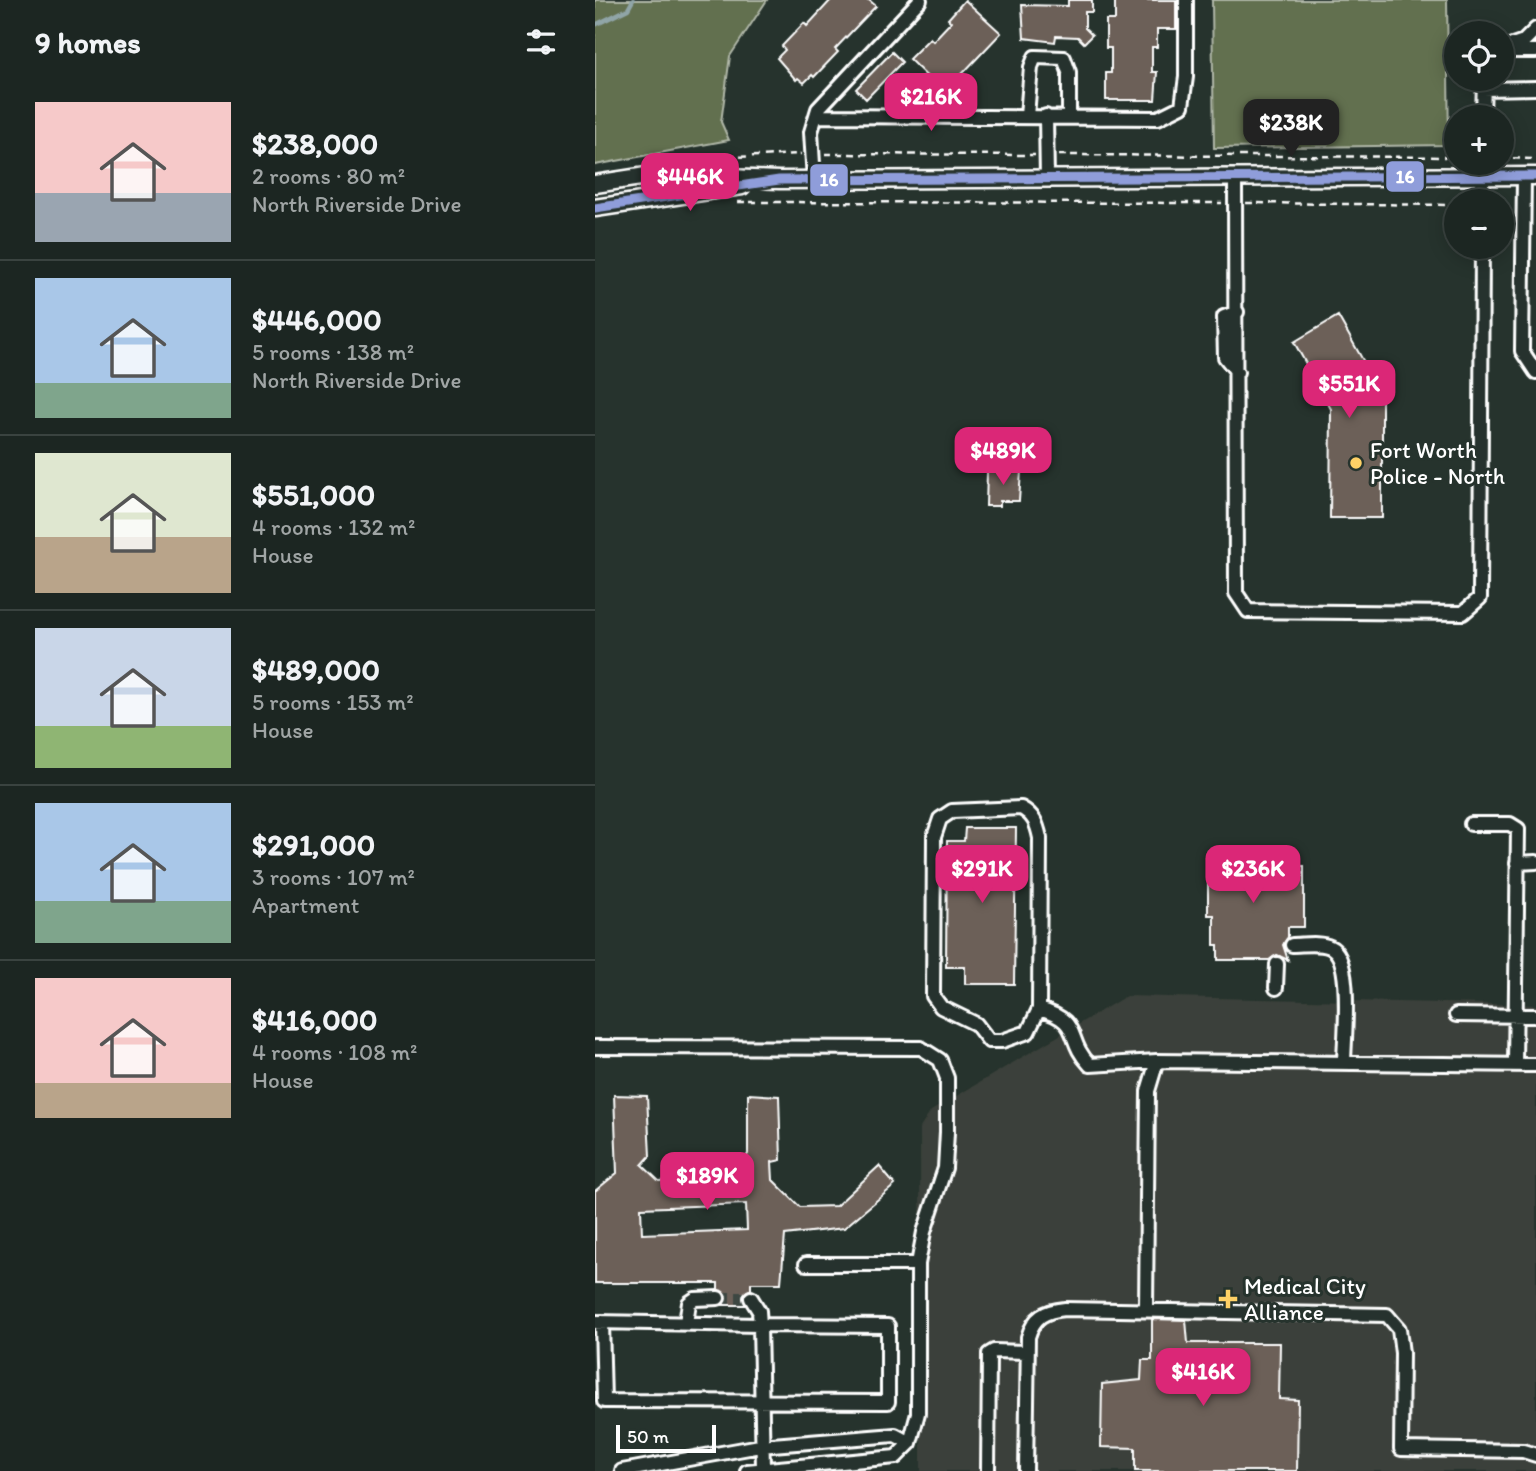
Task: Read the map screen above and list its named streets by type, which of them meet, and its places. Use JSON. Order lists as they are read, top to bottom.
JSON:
{
  "places": {
    "other": ["Fort Worth Police - North"],
    "health": ["Medical City Alliance"]
  },
  "lines": ["transit line 16"],
  "scale_bar": "50 m",
  "page": {
    "heading": "9 homes",
    "map_buttons": ["+", "−"],
    "price": [
      "$216K",
      "$238K",
      "$446K",
      "$551K",
      "$489K",
      "$291K",
      "$236K",
      "$189K",
      "$416K"
    ],
    "list": [
      {
        "name": "$238,000",
        "note": "2 rooms · 80 m² · North Riverside Drive"
      },
      {
        "name": "$446,000",
        "note": "5 rooms · 138 m² · North Riverside Drive"
      },
      {
        "name": "$551,000",
        "note": "4 rooms · 132 m² · House"
      },
      {
        "name": "$489,000",
        "note": "5 rooms · 153 m² · House"
      },
      {
        "name": "$291,000",
        "note": "3 rooms · 107 m² · Apartment"
      },
      {
        "name": "$416,000",
        "note": "4 rooms · 108 m² · House"
      }
    ],
    "scale": "50 m"
  }
}
